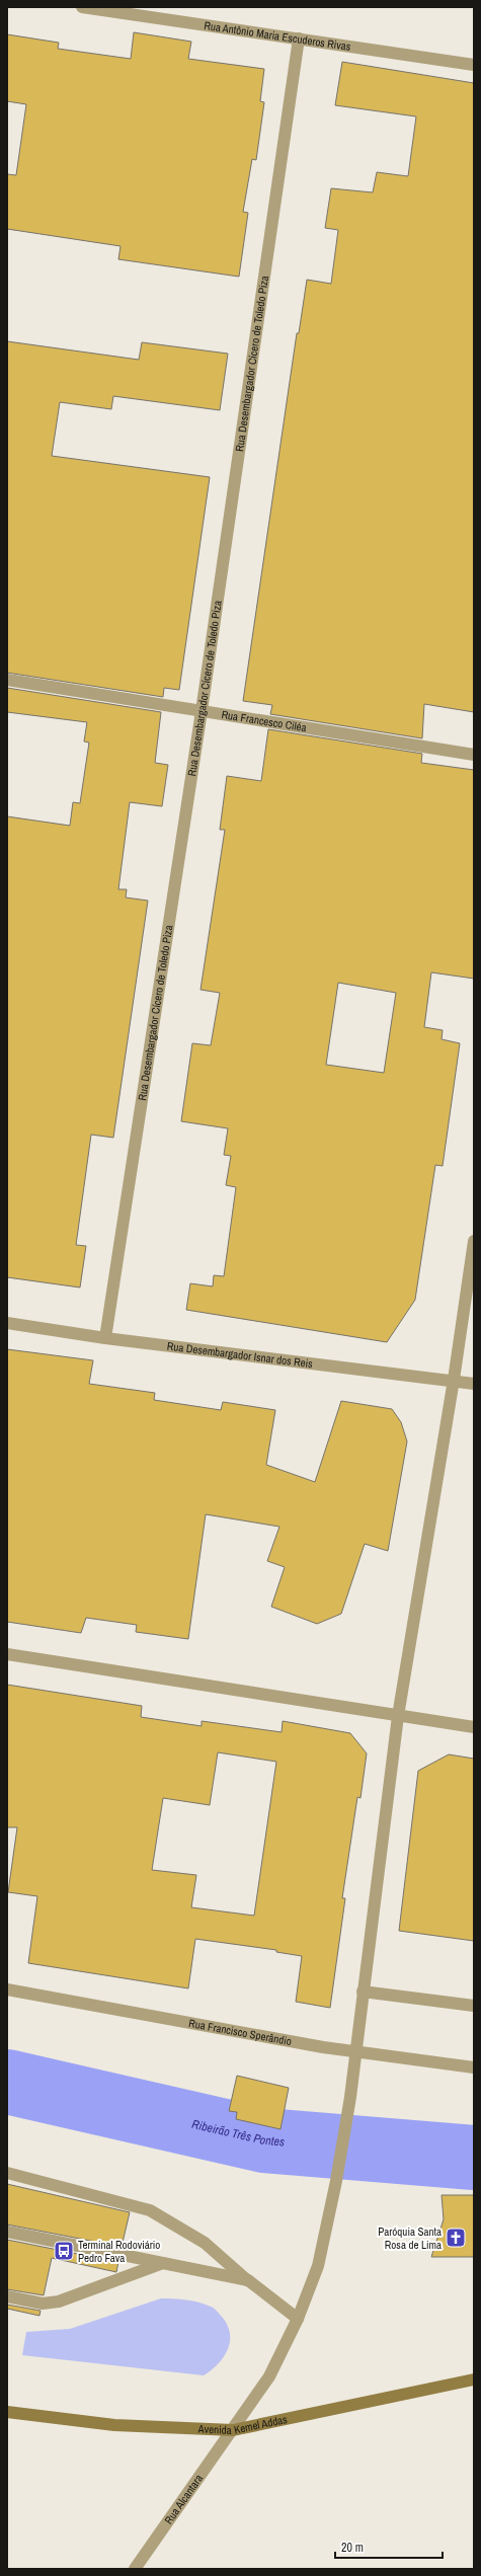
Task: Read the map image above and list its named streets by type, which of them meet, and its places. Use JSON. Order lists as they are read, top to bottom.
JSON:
{
  "streets": {
    "main road": ["Avenida Kemel Addas"],
    "street": [
      "Rua Antônio Maria Escuderos Rivas",
      "Rua Desembargador Cícero de Toledo Piza",
      "Rua Francesco Ciléa",
      "Rua Desembargador Isnar dos Reis",
      "Rua Francisco Sperândio",
      "Rua Alcantara"
    ]
  },
  "crossings": [
    ["Rua Antônio Maria Escuderos Rivas", "Rua Desembargador Cícero de Toledo Piza"],
    ["Rua Desembargador Cícero de Toledo Piza", "Rua Francesco Ciléa"],
    ["Rua Desembargador Cícero de Toledo Piza", "Rua Desembargador Isnar dos Reis"],
    ["Rua Desembargador Isnar dos Reis", "Rua Alcantara"],
    ["Rua Francisco Sperândio", "Rua Alcantara"],
    ["Avenida Kemel Addas", "Rua Alcantara"]
  ],
  "water": ["Ribeirão Três Pontes"],
  "places": {
    "church": ["Paróquia Santa Rosa de Lima"],
    "bus stop": ["Terminal Rodoviário Pedro Fava"]
  },
  "scale_bar": "20 m"
}
